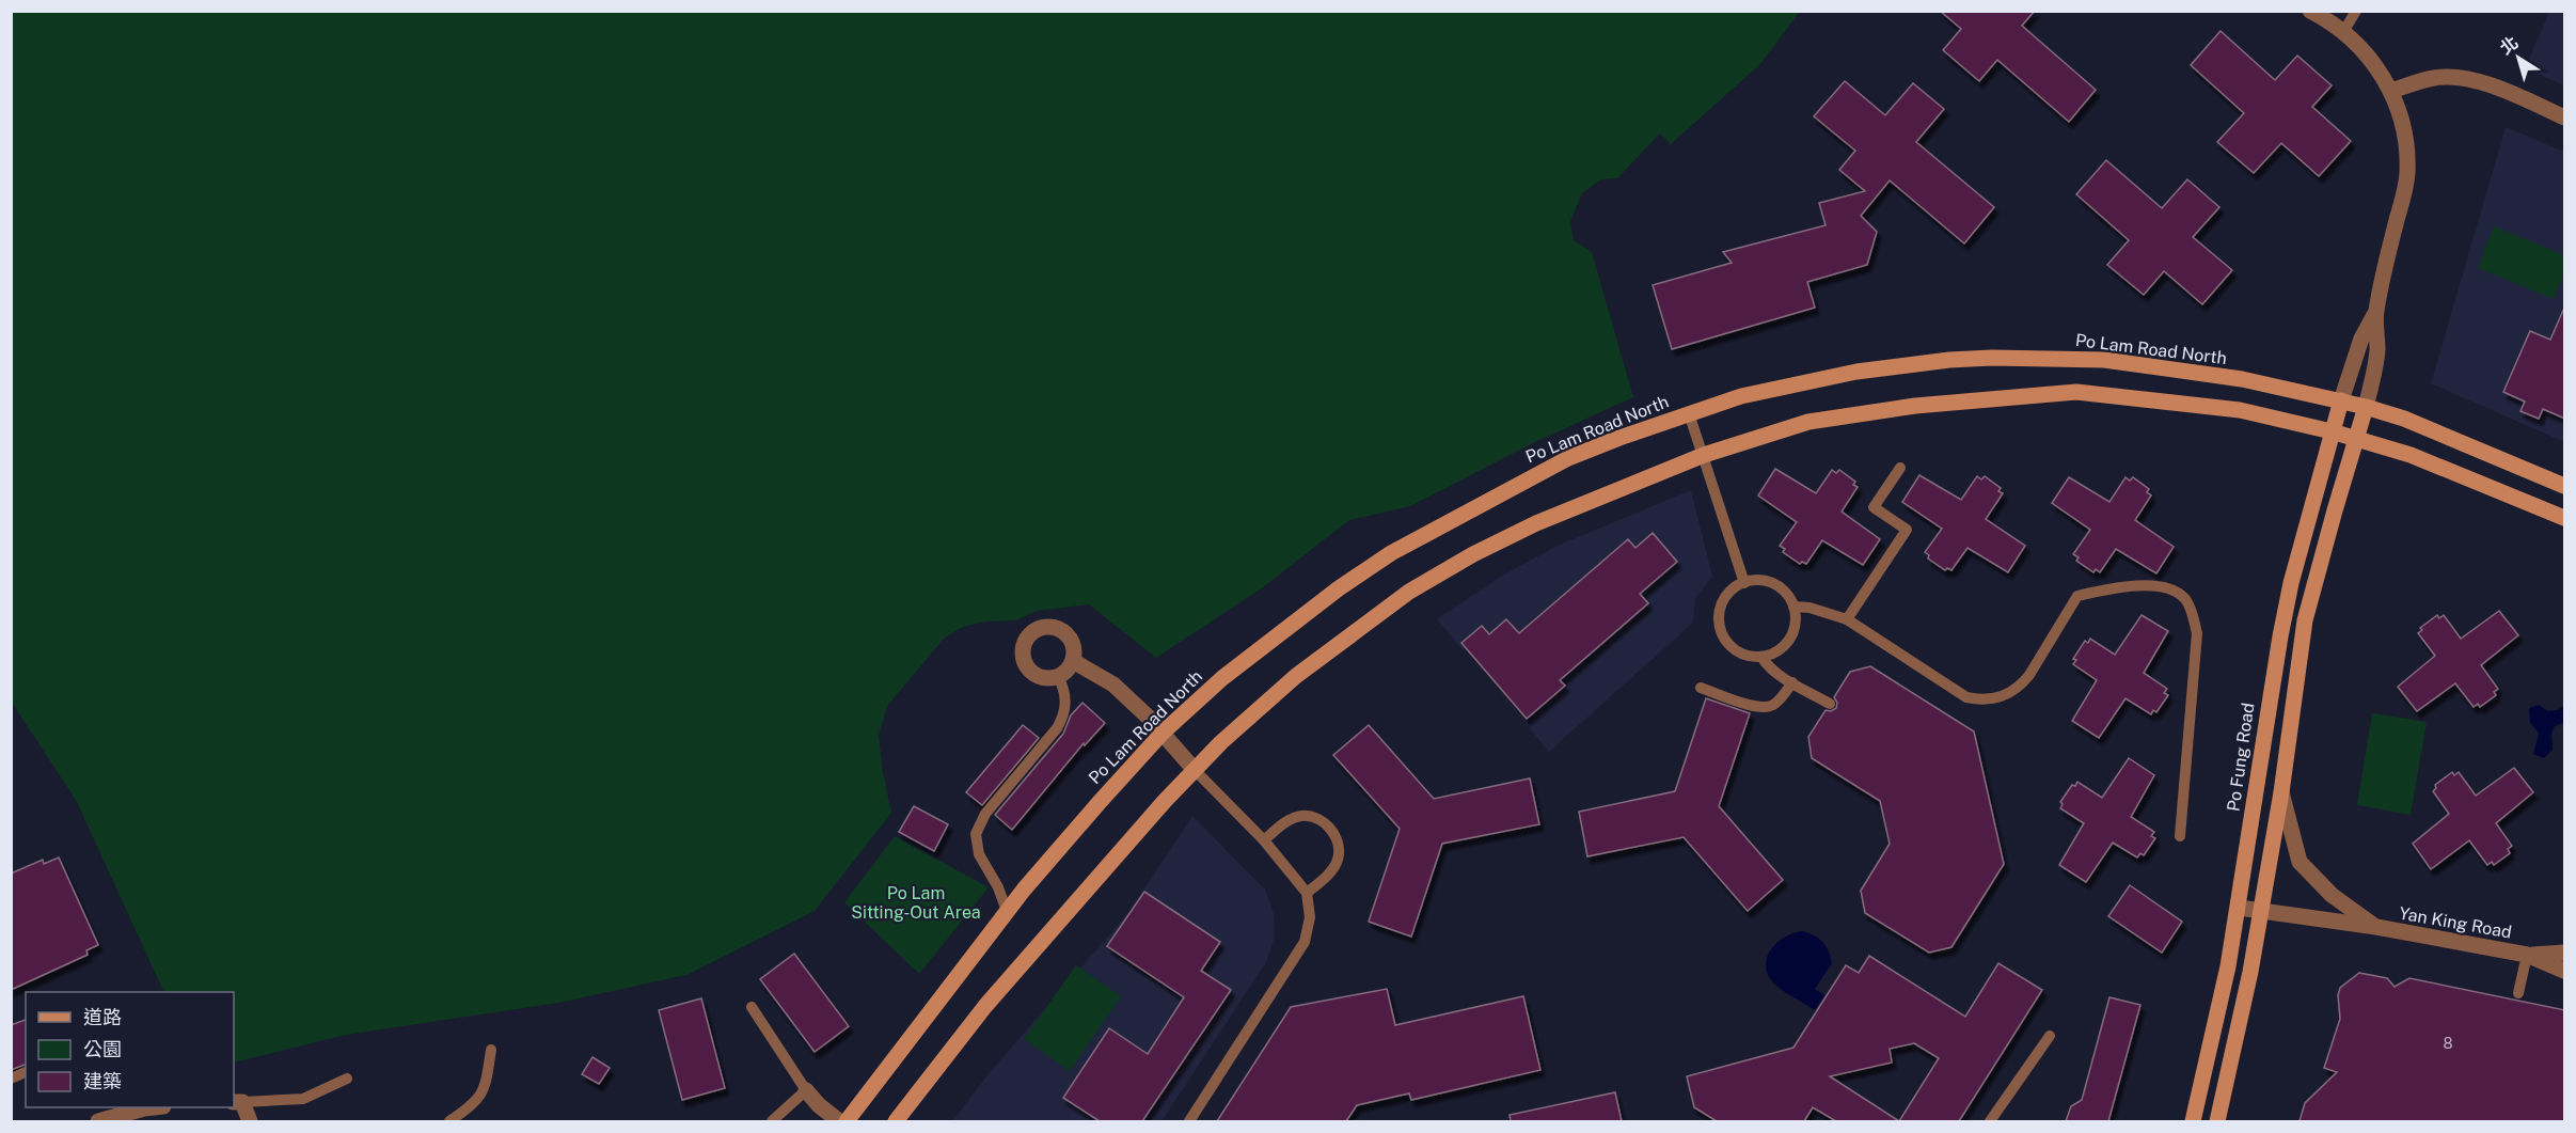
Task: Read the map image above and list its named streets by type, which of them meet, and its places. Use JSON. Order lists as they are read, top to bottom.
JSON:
{
  "streets": {
    "main road": ["Po Lam Road North", "Po Fung Road"],
    "street": ["Yan King Road"]
  },
  "crossings": [
    ["Po Lam Road North", "Po Fung Road"],
    ["Po Fung Road", "Yan King Road"]
  ],
  "parks": ["Po Lam Sitting-Out Area"],
  "house_numbers": ["8"],
  "legend": ["道路", "公園", "建築"],
  "north": "top left"
}
